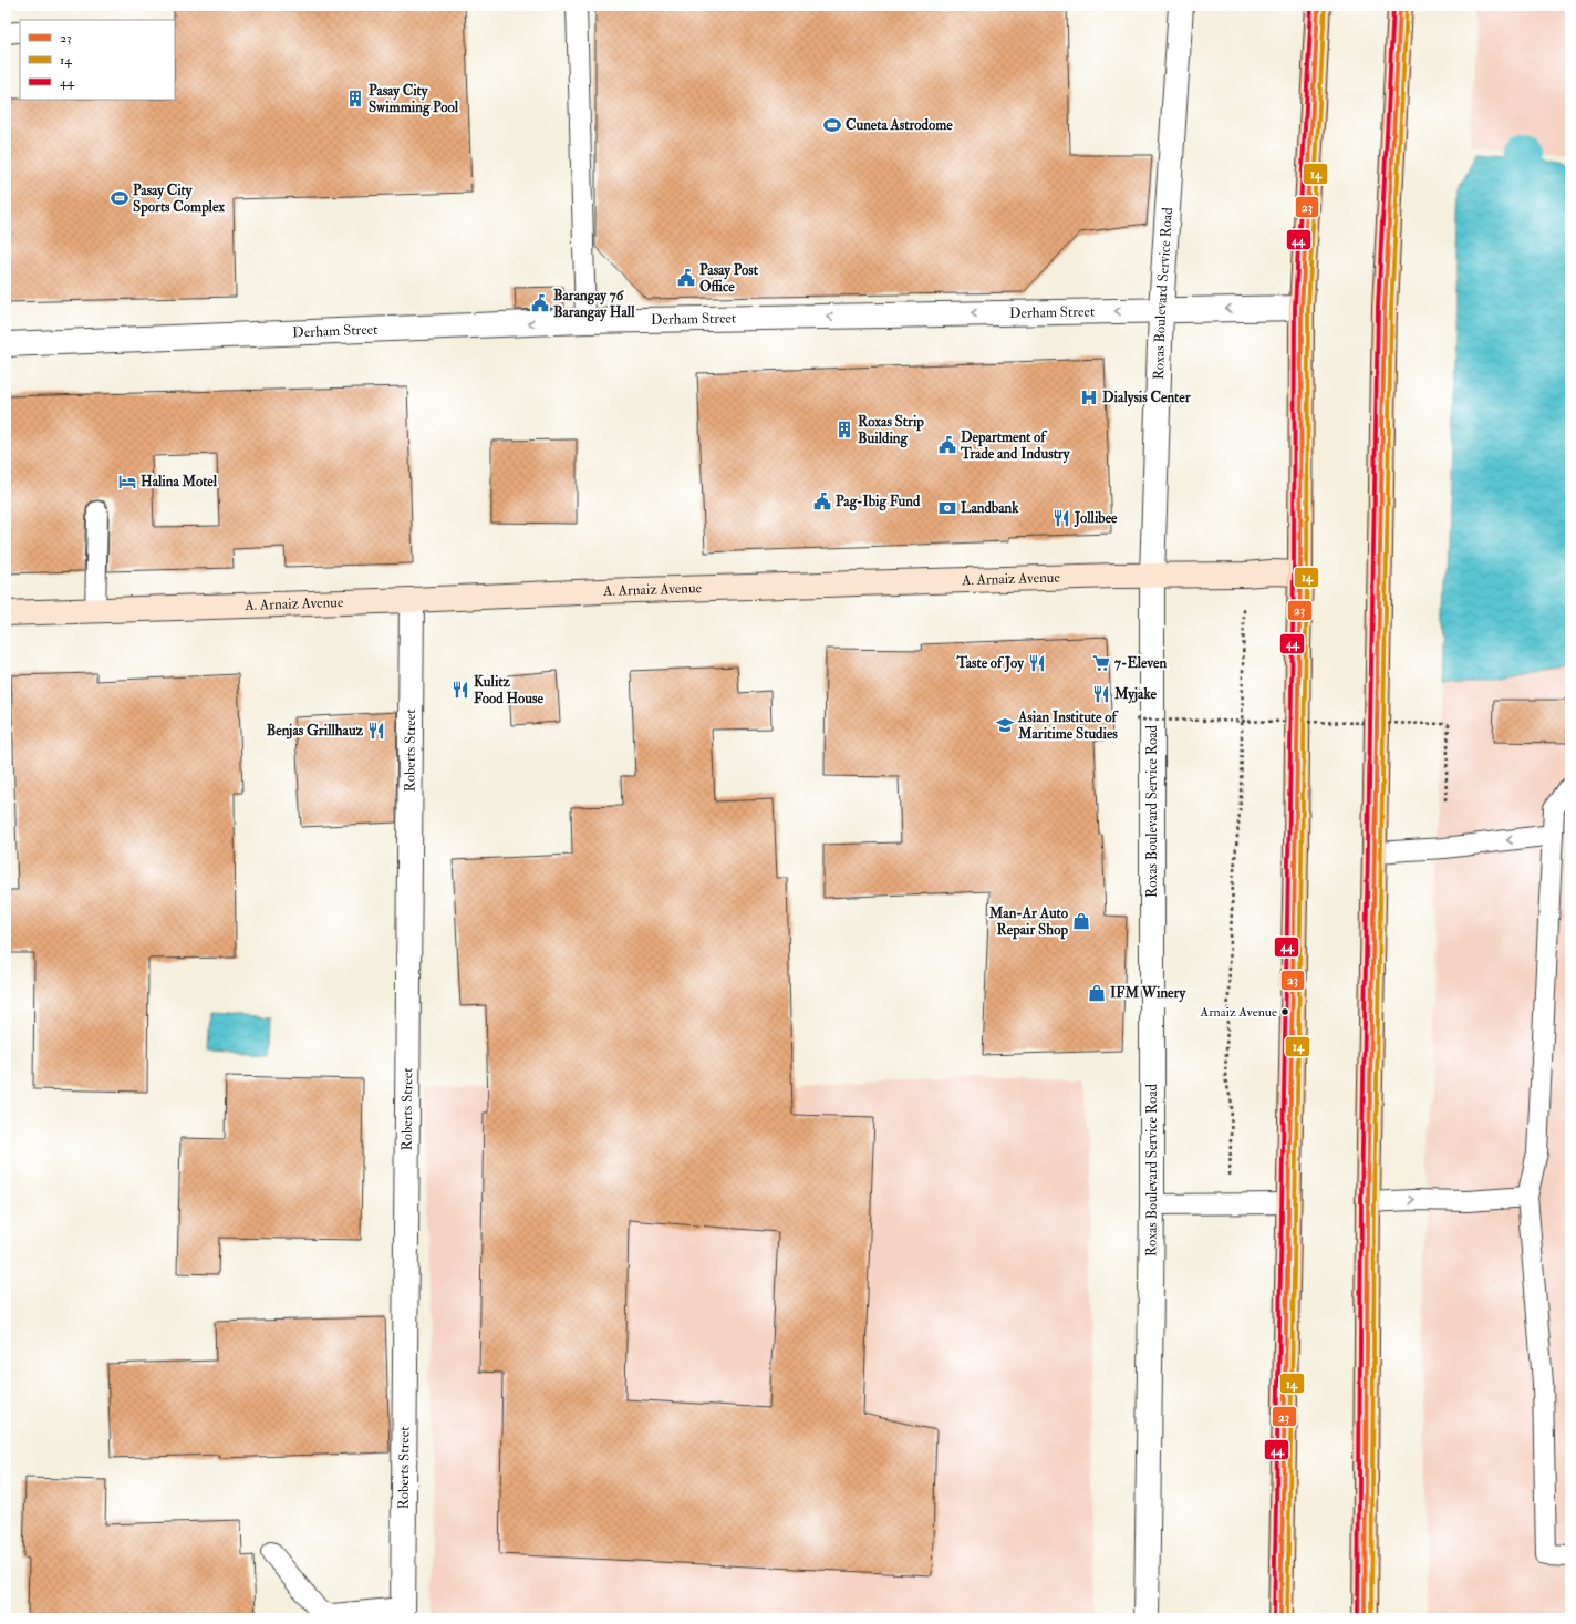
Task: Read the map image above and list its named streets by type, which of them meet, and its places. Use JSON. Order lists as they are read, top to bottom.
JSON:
{
  "streets": {
    "main road": ["A. Arnaiz Avenue"],
    "street": ["Roxas Boulevard Service Road", "Derham Street", "Roberts Street"]
  },
  "crossings": [
    ["Roxas Boulevard Service Road", "Derham Street"],
    ["Roxas Boulevard Service Road", "A. Arnaiz Avenue"],
    ["A. Arnaiz Avenue", "Roberts Street"]
  ],
  "one_way": ["Derham Street"],
  "places": {
    "building": ["Pasay City Swimming Pool", "Roxas Strip Building"],
    "sports": ["Cuneta Astrodome", "Pasay City Sports Complex"],
    "public building": [
      "Pasay Post Office",
      "Barangay 76 Barangay Hall",
      "Department of Trade and Industry",
      "Pag-Ibig Fund"
    ],
    "hospital": ["Dialysis Center"],
    "hotel": ["Halina Motel"],
    "bank": ["Landbank"],
    "restaurant": [
      "Jollibee",
      "Taste of Joy",
      "Kulitz Food House",
      "Myjake",
      "Benjas Grillhauz"
    ],
    "supermarket": ["7-Eleven"],
    "school or university": ["Asian Institute of Maritime Studies"],
    "shop": ["Man-Ar Auto Repair Shop", "IFM Winery"],
    "other": ["Arnaiz Avenue"]
  },
  "lines": ["transit line 23", "transit line 14", "transit line 44"],
  "legend": ["23", "14", "44"]
}
